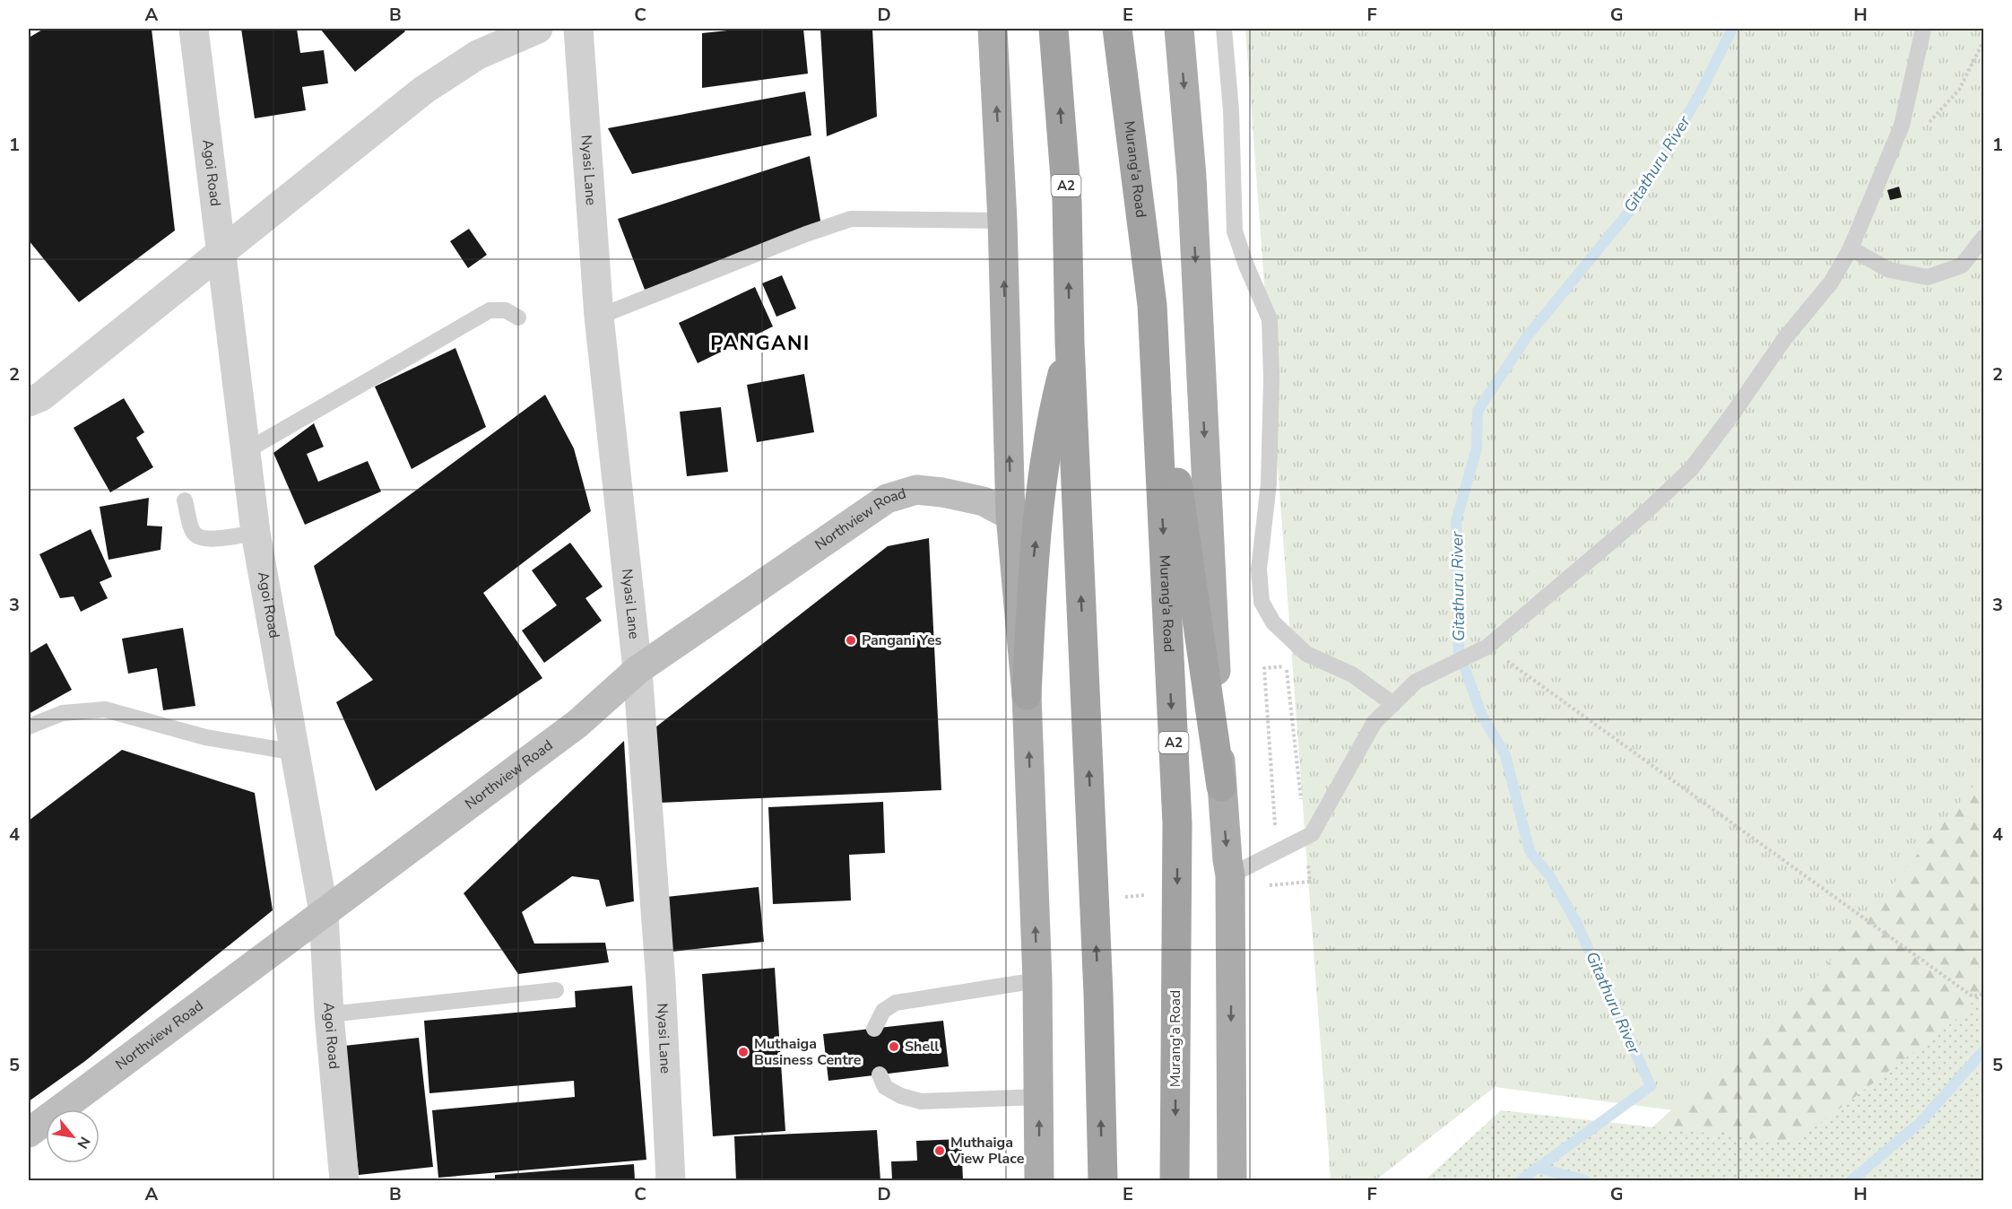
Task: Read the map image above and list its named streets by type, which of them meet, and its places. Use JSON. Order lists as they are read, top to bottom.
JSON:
{
  "streets": {
    "highway": ["Murang'a Road", "A2"],
    "main road": ["Northview Road"],
    "street": ["Nyasi Lane", "Agoi Road"]
  },
  "crossings": [
    ["Nyasi Lane", "Northview Road"],
    ["Agoi Road", "Northview Road"]
  ],
  "districts": ["PANGANI"],
  "water": ["Gitathuru River"],
  "places": [
    "Pangani Yes",
    "Shell",
    "Muthaiga Business Centre",
    "Muthaiga View Place"
  ],
  "north": "bottom right",
  "grid": {
    "columns": [
      "A",
      "B",
      "C",
      "D",
      "E",
      "F",
      "G",
      "H"
    ],
    "rows": [
      "1",
      "2",
      "3",
      "4",
      "5"
    ]
  }
}
